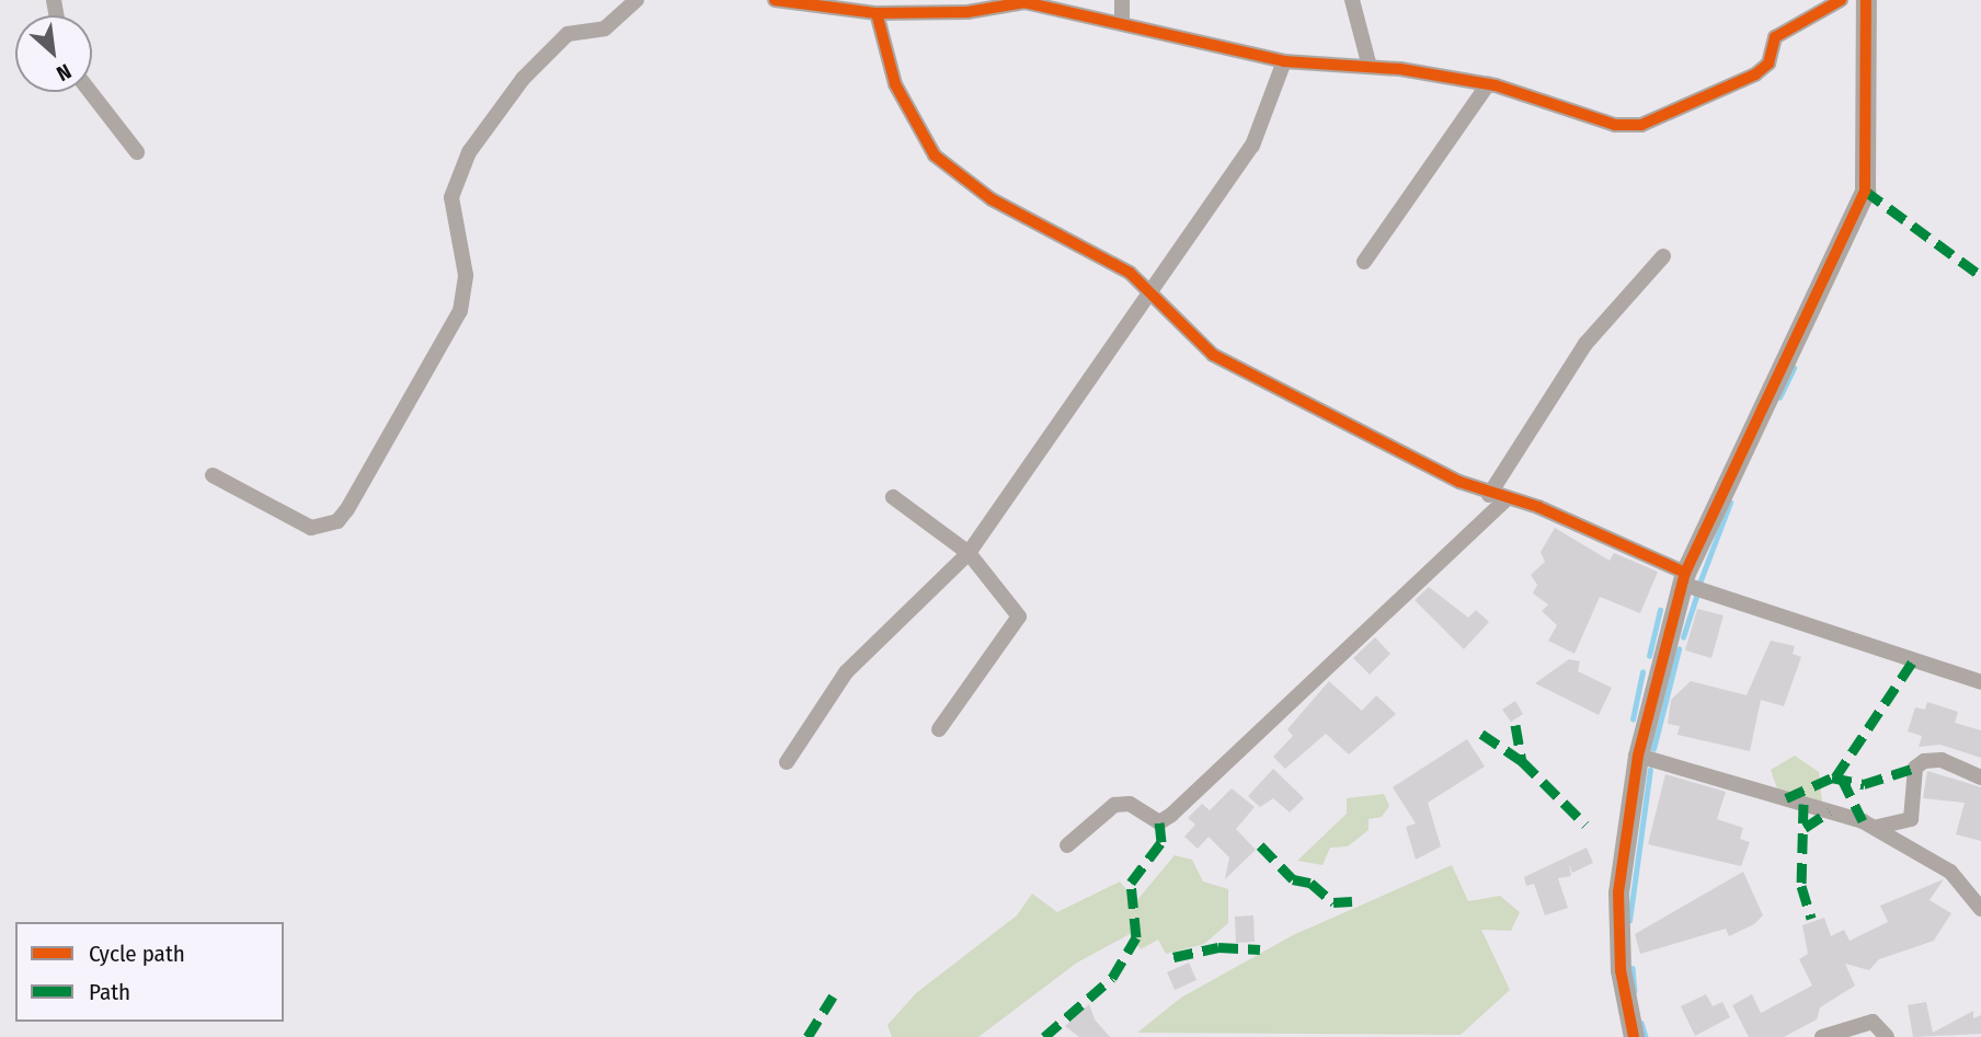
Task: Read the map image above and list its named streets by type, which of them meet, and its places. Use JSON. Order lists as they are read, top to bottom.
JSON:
{
  "legend": ["Cycle path", "Path"],
  "north": "bottom right"
}
